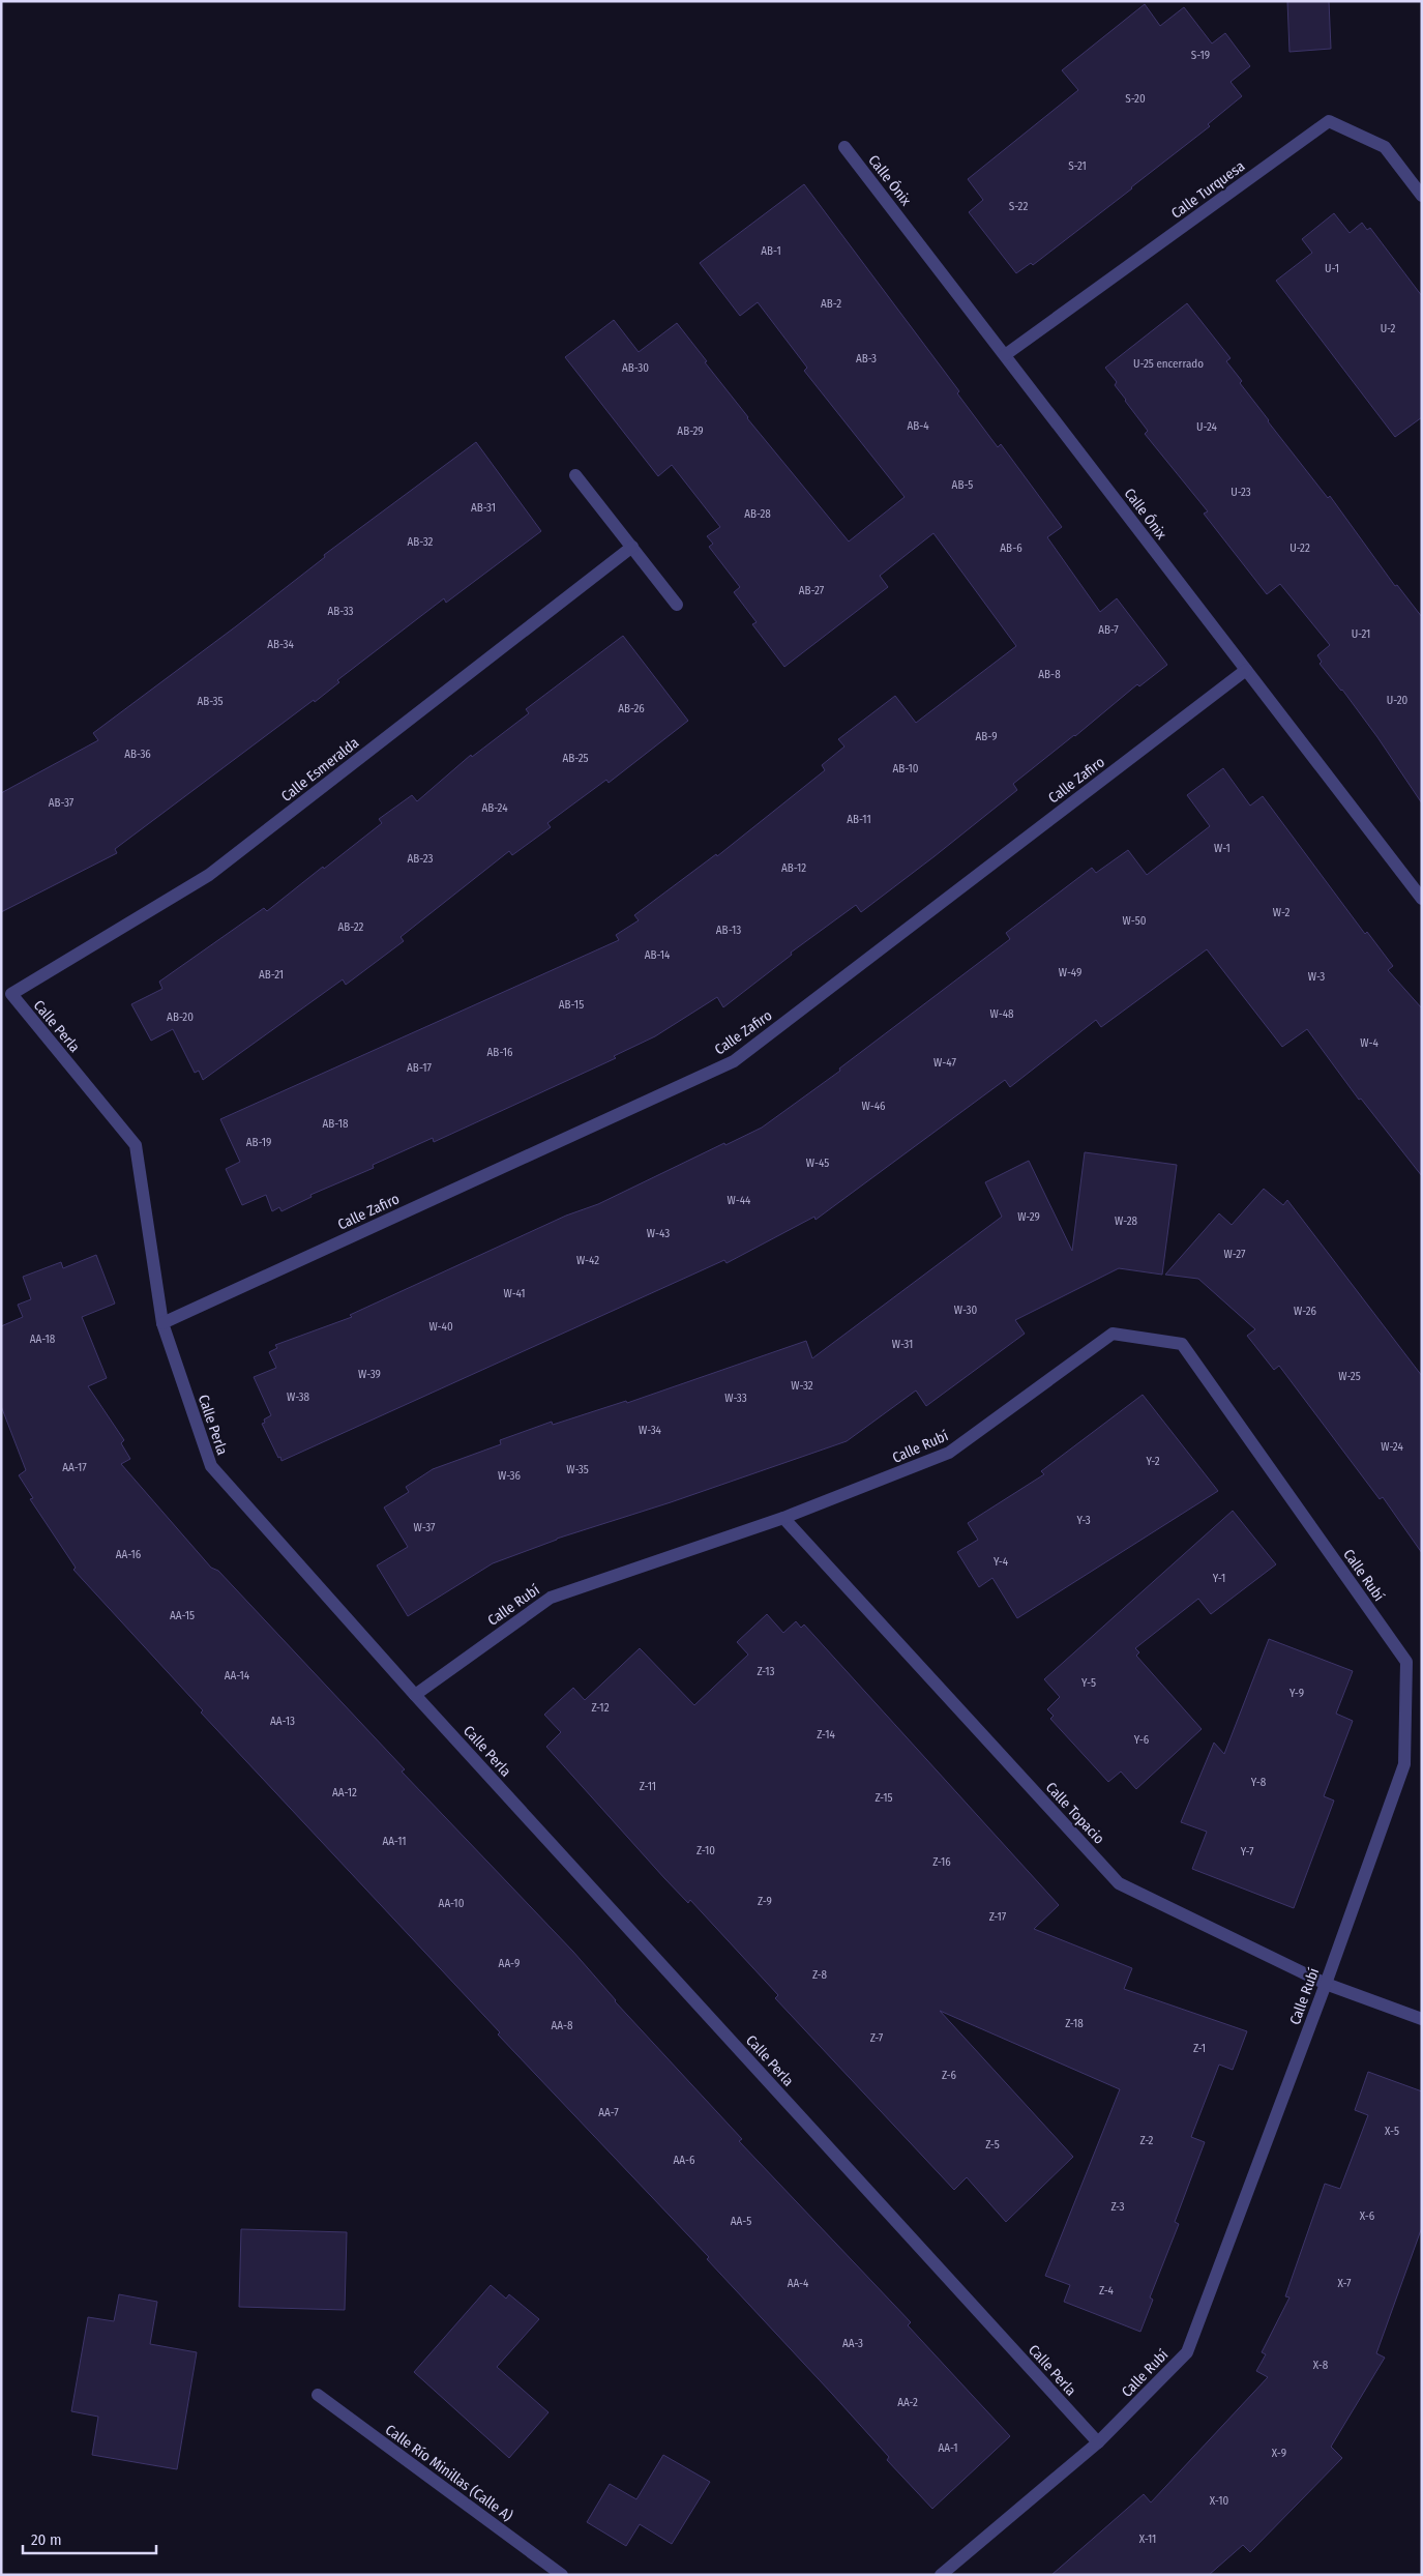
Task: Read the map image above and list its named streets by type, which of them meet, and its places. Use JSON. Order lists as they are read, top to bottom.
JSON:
{
  "streets": {
    "street": [
      "Calle Ónix",
      "Calle Turquesa",
      "Calle Esmeralda",
      "Calle Zafiro",
      "Calle Perla",
      "Calle Rubí",
      "Calle Topacio",
      "Calle Río Minillas (Calle A)"
    ]
  },
  "crossings": [
    ["Calle Ónix", "Calle Turquesa"],
    ["Calle Ónix", "Calle Zafiro"],
    ["Calle Esmeralda", "Calle Perla"],
    ["Calle Zafiro", "Calle Perla"],
    ["Calle Perla", "Calle Rubí"],
    ["Calle Rubí", "Calle Topacio"]
  ],
  "house_numbers": [
    "S-19",
    "S-20",
    "S-21",
    "S-22",
    "AB-1",
    "U-1",
    "AB-2",
    "U-2",
    "AB-3",
    "U-25 encerrado",
    "AB-30",
    "AB-4",
    "U-24",
    "AB-29",
    "AB-5",
    "U-23",
    "AB-31",
    "AB-28",
    "AB-32",
    "AB-6",
    "U-22",
    "AB-27",
    "AB-33",
    "AB-7",
    "U-21",
    "AB-34",
    "AB-8",
    "U-20",
    "AB-35",
    "AB-26",
    "AB-9",
    "AB-36",
    "AB-25",
    "AB-10",
    "AB-37",
    "AB-24",
    "AB-11",
    "W-1",
    "AB-23",
    "AB-12",
    "W-2",
    "W-50",
    "AB-22",
    "AB-13",
    "AB-14",
    "W-49",
    "AB-21",
    "W-3",
    "AB-15",
    "W-48",
    "AB-20",
    "W-4",
    "AB-16",
    "W-47",
    "AB-17",
    "W-46",
    "AB-18",
    "AB-19",
    "W-45",
    "W-44",
    "W-29",
    "W-28",
    "W-43",
    "W-27",
    "W-42",
    "W-41",
    "W-30",
    "W-26",
    "W-40",
    "AA-18",
    "W-31",
    "W-39",
    "W-25",
    "W-32",
    "W-38",
    "W-33",
    "W-34",
    "W-24",
    "Y-2",
    "AA-17",
    "W-35",
    "W-36",
    "Y-3",
    "W-37",
    "AA-16",
    "Y-4",
    "Y-1",
    "AA-15",
    "Z-13",
    "AA-14",
    "Y-5",
    "Y-9",
    "Z-12",
    "AA-13",
    "Z-14",
    "Y-6",
    "Y-8",
    "Z-11",
    "AA-12",
    "Z-15",
    "AA-11",
    "Z-10",
    "Y-7",
    "Z-16",
    "Z-9",
    "AA-10",
    "Z-17",
    "AA-9",
    "Z-8",
    "Z-18",
    "AA-8",
    "Z-7",
    "Z-1",
    "Z-6",
    "AA-7",
    "X-5",
    "Z-2",
    "Z-5",
    "AA-6",
    "Z-3",
    "X-6",
    "AA-5",
    "AA-4",
    "X-7",
    "Z-4",
    "AA-3",
    "X-8",
    "AA-2",
    "AA-1",
    "X-9",
    "X-10",
    "X-11"
  ],
  "scale_bar": "20 m"
}
